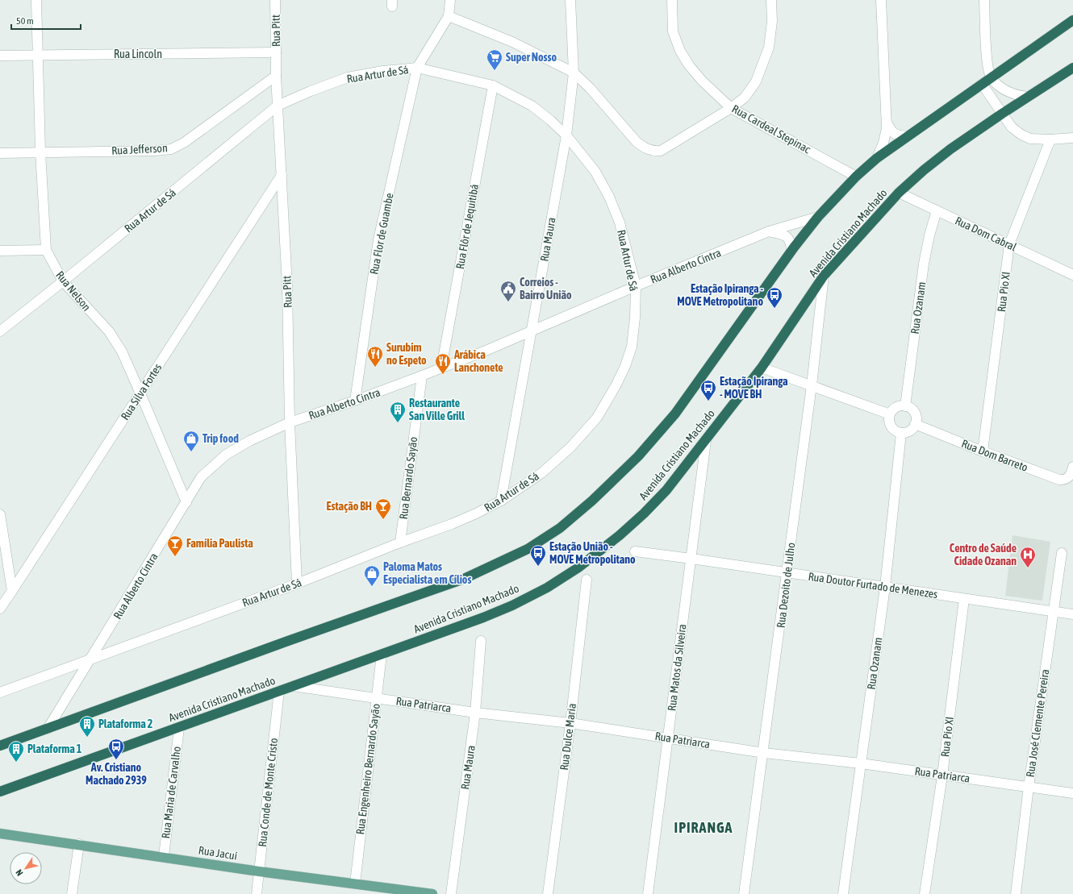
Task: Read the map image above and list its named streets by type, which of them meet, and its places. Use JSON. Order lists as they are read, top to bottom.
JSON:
{
  "streets": {
    "highway": ["Avenida Cristiano Machado"],
    "main road": ["Rua Jacuí"],
    "street": [
      "Rua Pitt",
      "Rua Lincoln",
      "Rua Artur de Sá",
      "Rua Cardeal Stepinac",
      "Rua Jefferson",
      "Rua Flôr de Jequitibá",
      "Rua Flor de Guambe",
      "Rua Dom Cabral",
      "Rua Maura",
      "Rua Alberto Cintra",
      "Rua Nelson",
      "Rua Pio XI",
      "Rua Ozanam",
      "Rua Silva Fortes",
      "Rua Dom Barreto",
      "Rua Bernardo Sayão",
      "Rua Dezoito de Julho",
      "Rua Doutor Furtado de Menezes",
      "Rua Matos da Silveira",
      "Rua Patriarca",
      "Rua José Clemente Pereira",
      "Rua Dulce Maria",
      "Rua Engenheiro Bernardo Sayão",
      "Rua Maria de Carvalho",
      "Rua Conde de Monte Cristo"
    ]
  },
  "crossings": [
    ["Rua Pitt", "Rua Lincoln"],
    ["Rua Pitt", "Rua Artur de Sá"],
    ["Rua Pitt", "Rua Jefferson"],
    ["Rua Pitt", "Rua Alberto Cintra"],
    ["Rua Pitt", "Rua Silva Fortes"],
    ["Rua Lincoln", "Rua Nelson"],
    ["Rua Artur de Sá", "Rua Flôr de Jequitibá"],
    ["Rua Artur de Sá", "Rua Flor de Guambe"],
    ["Rua Artur de Sá", "Rua Maura"],
    ["Rua Artur de Sá", "Rua Alberto Cintra"],
    ["Rua Artur de Sá", "Rua Nelson"],
    ["Rua Artur de Sá", "Rua Bernardo Sayão"],
    ["Rua Jefferson", "Rua Nelson"],
    ["Rua Flôr de Jequitibá", "Rua Alberto Cintra"],
    ["Avenida Cristiano Machado", "Rua Dom Cabral"],
    ["Avenida Cristiano Machado", "Rua Dezoito de Julho"],
    ["Avenida Cristiano Machado", "Rua Matos da Silveira"],
    ["Avenida Cristiano Machado", "Rua Patriarca"],
    ["Avenida Cristiano Machado", "Rua Engenheiro Bernardo Sayão"],
    ["Avenida Cristiano Machado", "Rua Maria de Carvalho"],
    ["Avenida Cristiano Machado", "Rua Conde de Monte Cristo"],
    ["Rua Flor de Guambe", "Rua Alberto Cintra"],
    ["Rua Dom Cabral", "Rua Pio XI"],
    ["Rua Dom Cabral", "Rua Ozanam"],
    ["Rua Maura", "Rua Alberto Cintra"],
    ["Rua Maura", "Rua Patriarca"],
    ["Rua Alberto Cintra", "Rua Nelson"],
    ["Rua Alberto Cintra", "Rua Bernardo Sayão"],
    ["Rua Nelson", "Rua Silva Fortes"],
    ["Rua Pio XI", "Rua Dom Barreto"],
    ["Rua Pio XI", "Rua Doutor Furtado de Menezes"],
    ["Rua Pio XI", "Rua Patriarca"],
    ["Rua Ozanam", "Rua Dom Barreto"],
    ["Rua Ozanam", "Rua Doutor Furtado de Menezes"],
    ["Rua Ozanam", "Rua Patriarca"],
    ["Rua Dezoito de Julho", "Rua Doutor Furtado de Menezes"],
    ["Rua Dezoito de Julho", "Rua Patriarca"],
    ["Rua Doutor Furtado de Menezes", "Rua Matos da Silveira"],
    ["Rua Doutor Furtado de Menezes", "Rua José Clemente Pereira"],
    ["Rua Matos da Silveira", "Rua Patriarca"],
    ["Rua Patriarca", "Rua José Clemente Pereira"],
    ["Rua Patriarca", "Rua Dulce Maria"],
    ["Rua Patriarca", "Rua Engenheiro Bernardo Sayão"],
    ["Rua Engenheiro Bernardo Sayão", "Rua Jacuí"],
    ["Rua Maria de Carvalho", "Rua Jacuí"],
    ["Rua Conde de Monte Cristo", "Rua Jacuí"]
  ],
  "districts": ["IPIRANGA"],
  "places": {
    "supermarket": ["Super Nosso"],
    "public building": ["Correios - Bairro União"],
    "bus stop": [
      "Estação Ipiranga - MOVE Metropolitano",
      "Estação Ipiranga - MOVE BH",
      "Estação União - MOVE Metropolitano",
      "Av. Cristiano Machado 2939"
    ],
    "restaurant": ["Surubim no Espeto", "Arábica Lanchonete"],
    "building": ["Restaurante San Ville Grill", "Plataforma 2", "Plataforma 1"],
    "shop": ["Trip food", "Paloma Matos Especialista em Cílios"],
    "bar": ["Estação BH", "Família Paulista"],
    "hospital": ["Centro de Saúde Cidade Ozanan"]
  },
  "scale_bar": "50 m",
  "north": "bottom left"
}
